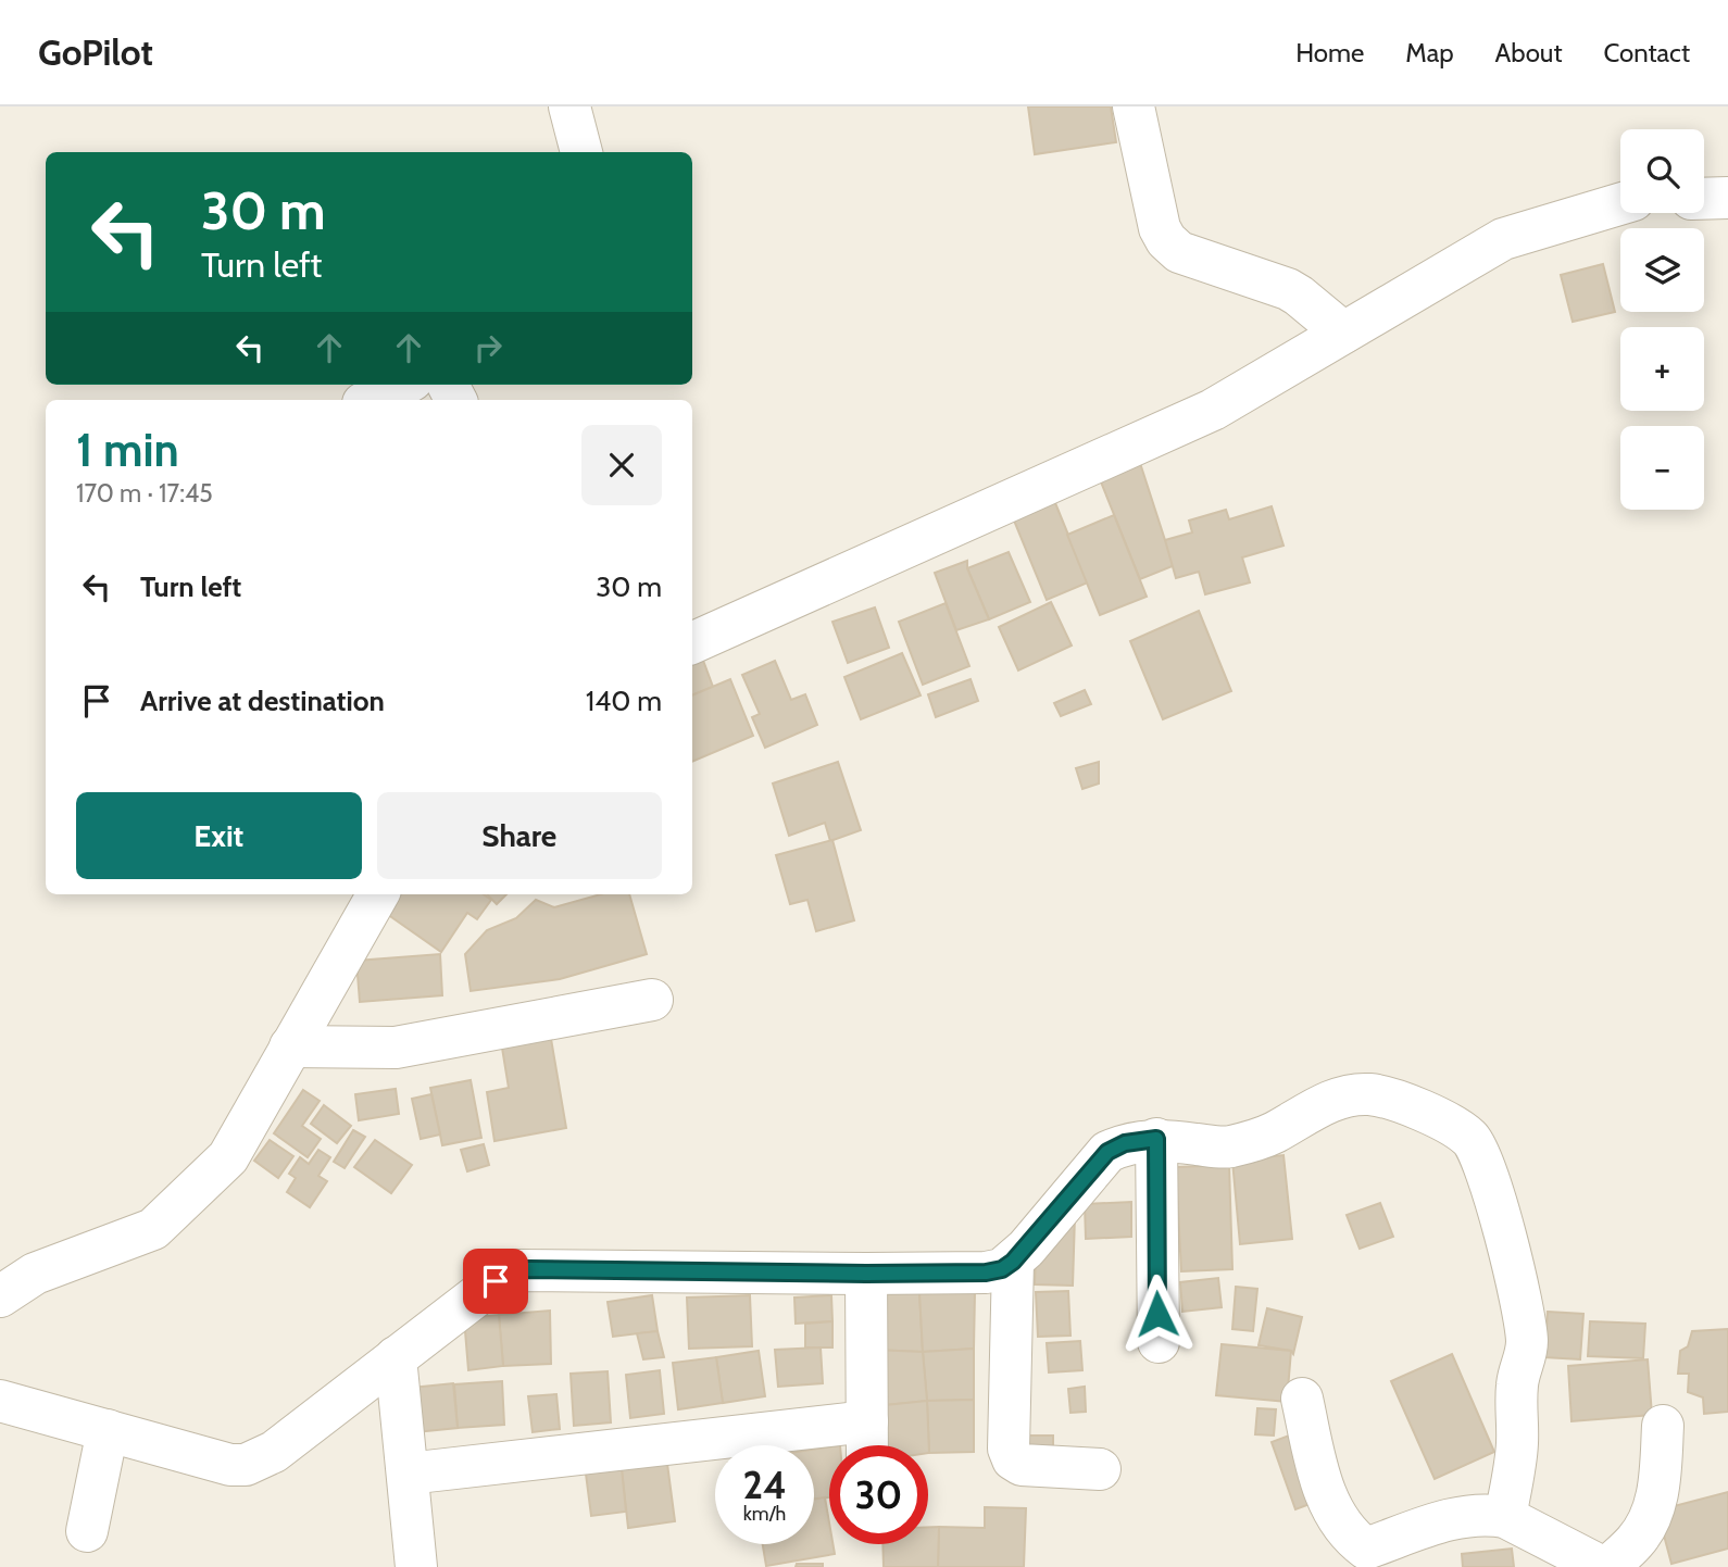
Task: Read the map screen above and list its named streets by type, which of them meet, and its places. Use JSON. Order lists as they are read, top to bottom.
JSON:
{
  "page": {
    "header": "GoPilot",
    "nav": [
      "Home",
      "Map",
      "About",
      "Contact"
    ],
    "map_buttons": ["+", "−"],
    "turn": ["30 m", "Turn left"],
    "heading": ["1 min", "170 m · 17:45"],
    "list": [
      {
        "name": "Turn left",
        "value": "30 m"
      },
      {
        "name": "Arrive at destination",
        "value": "140 m"
      }
    ],
    "buttons": ["Exit", "Share"],
    "speed": "24 km/h",
    "limit": "30"
  }
}
